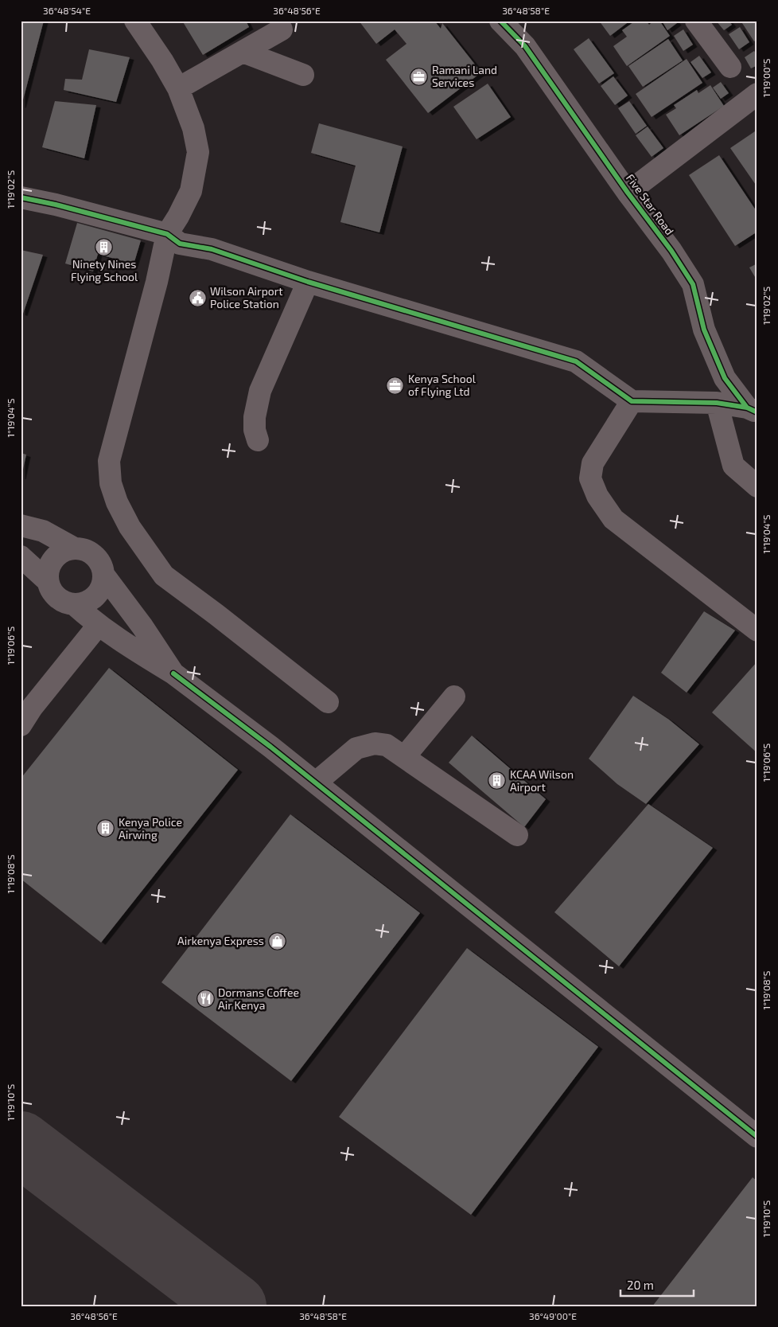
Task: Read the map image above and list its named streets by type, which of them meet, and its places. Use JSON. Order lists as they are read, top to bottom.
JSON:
{
  "streets": {
    "street": ["Five Star Road"]
  },
  "places": {
    "office": ["Ramani Land Services", "Kenya School of Flying Ltd"],
    "building": ["Ninety Nines Flying School", "KCAA Wilson Airport", "Kenya Police Airwing"],
    "public building": ["Wilson Airport Police Station"],
    "shop": ["Airkenya Express"],
    "restaurant": ["Dormans Coffee Air Kenya"]
  },
  "scale_bar": "20 m",
  "coordinates": [
    "36°48'54\"E",
    "36°48'56\"E",
    "36°48'58\"E",
    "1°19'00\"S",
    "1°19'02\"S",
    "1°19'04\"S",
    "1°19'06\"S",
    "1°19'08\"S",
    "1°19'10\"S",
    "36°49'00\"E"
  ]
}
